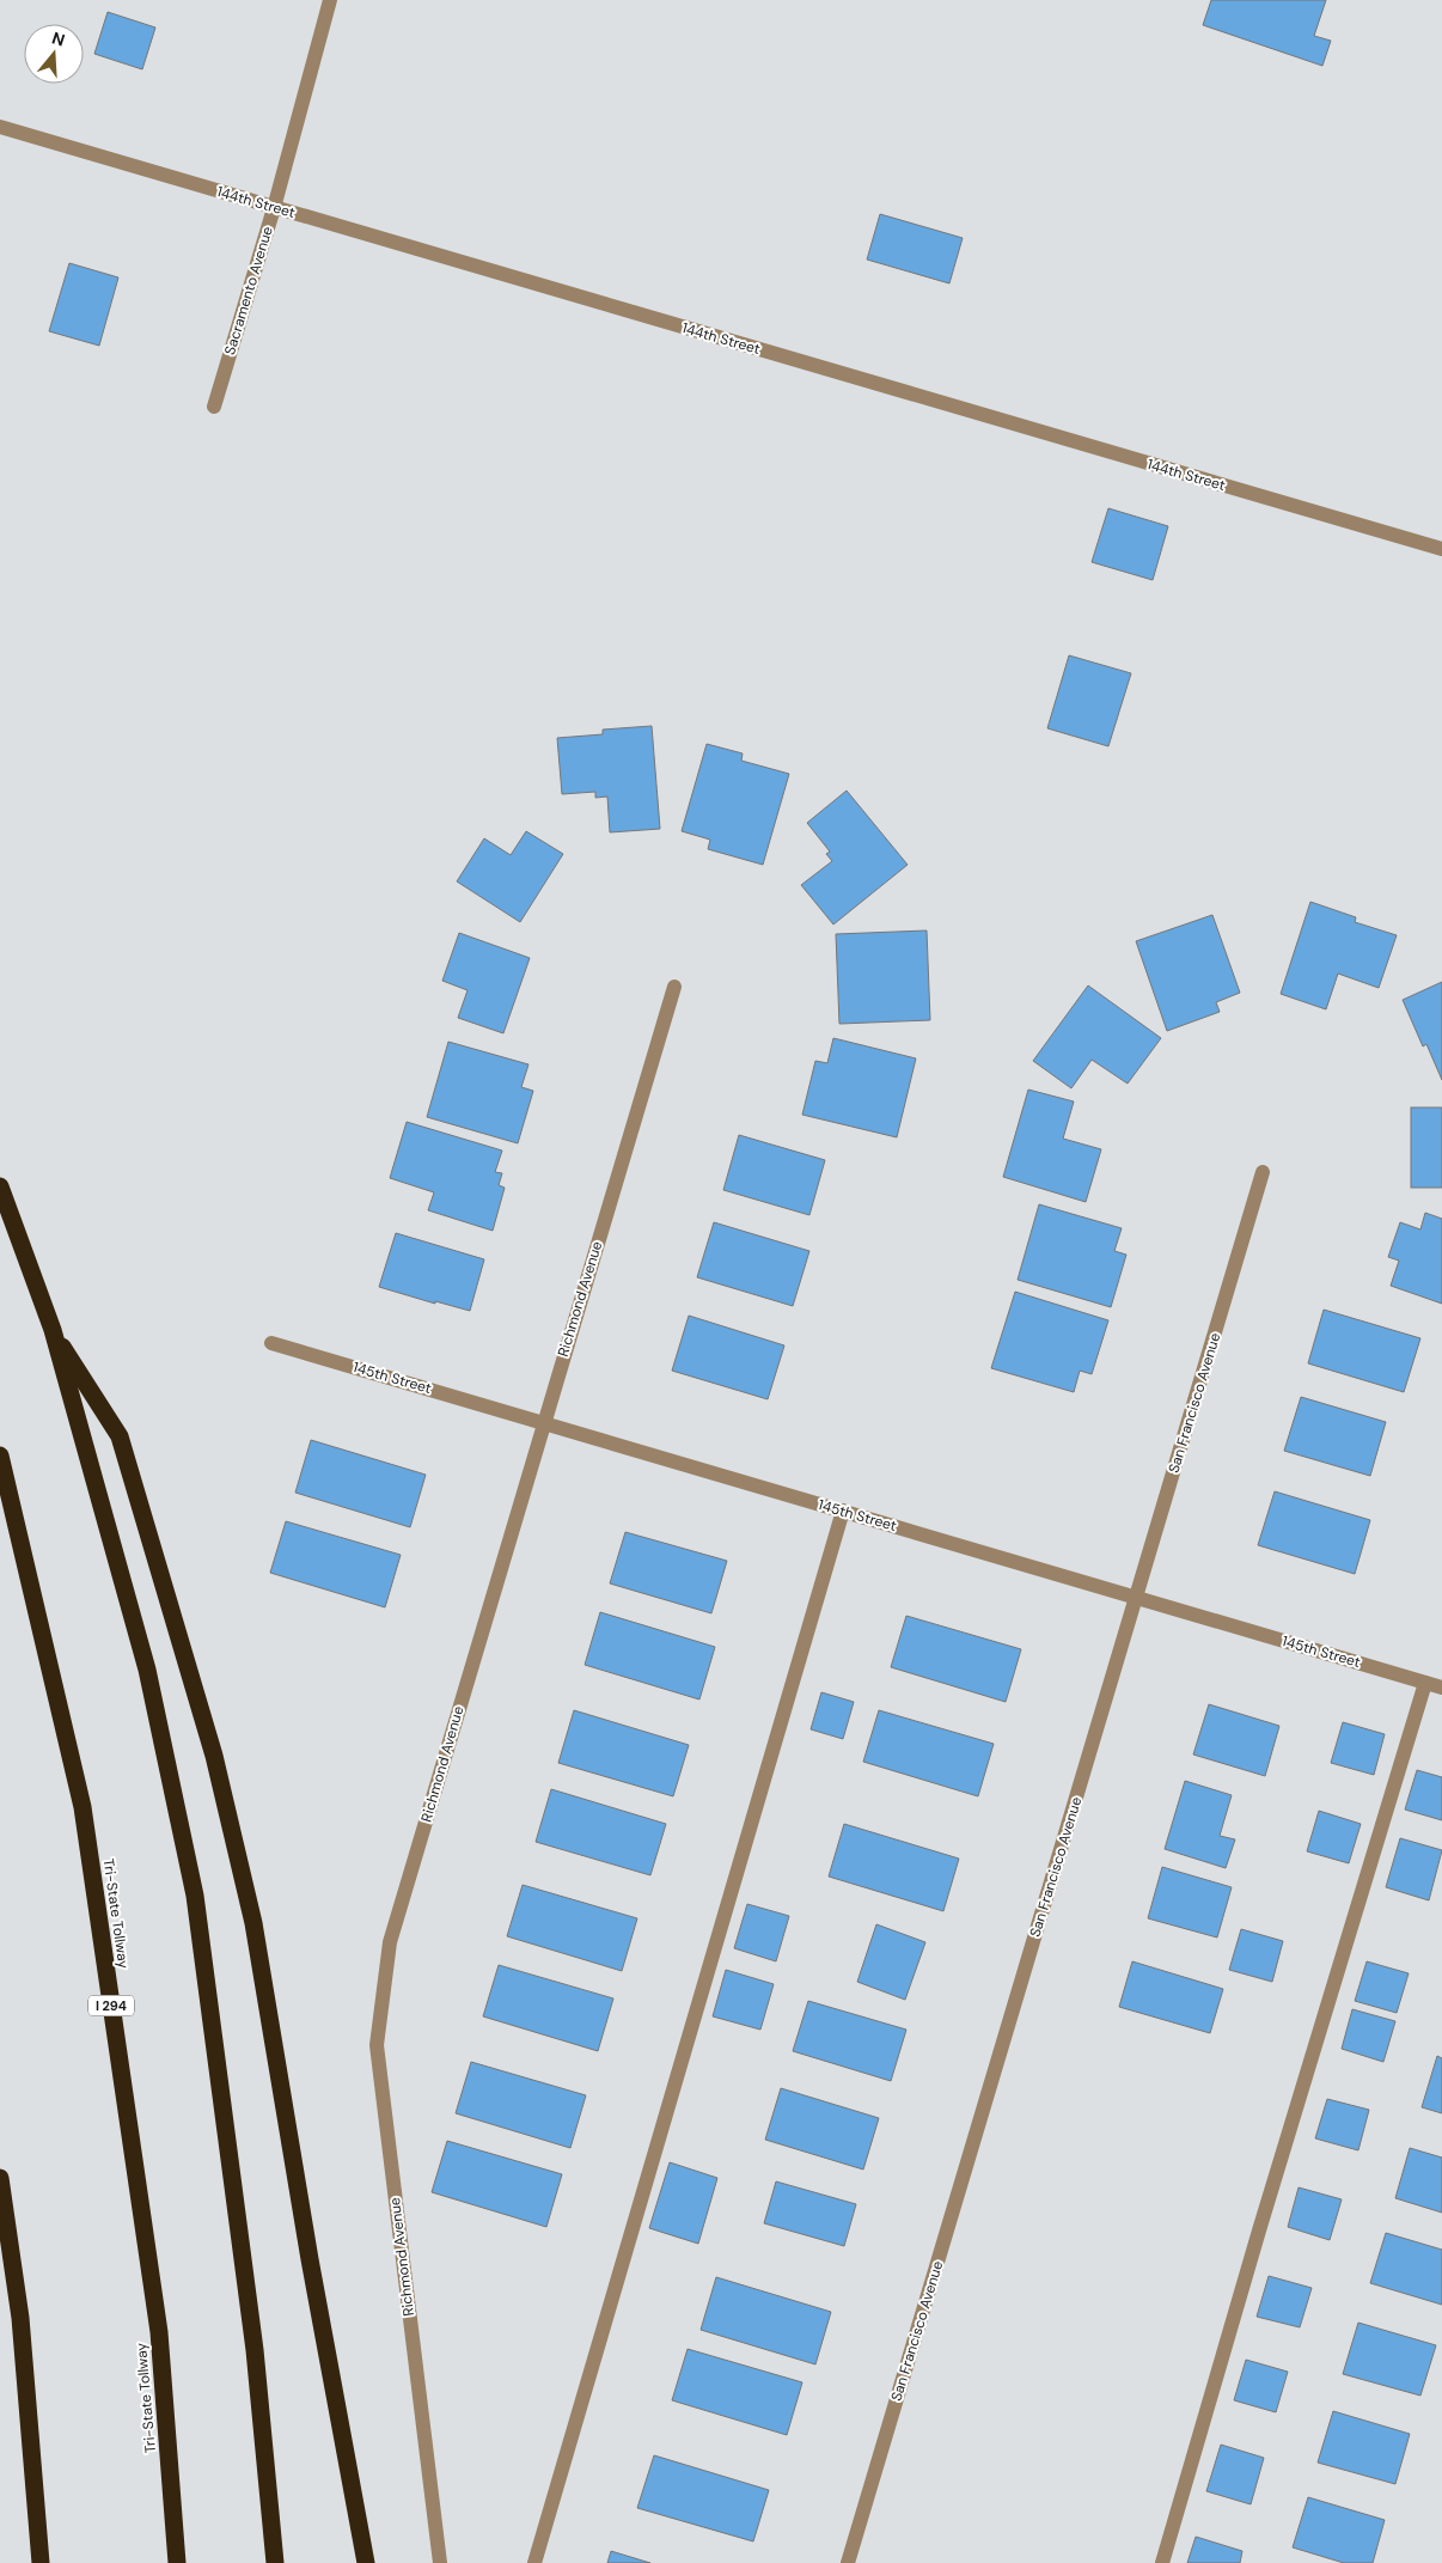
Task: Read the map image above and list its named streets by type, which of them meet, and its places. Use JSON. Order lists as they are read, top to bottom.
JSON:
{
  "streets": {
    "highway": ["Tri-State Tollway", "I 294"],
    "street": [
      "144th Street",
      "Sacramento Avenue",
      "Richmond Avenue",
      "145th Street",
      "San Francisco Avenue"
    ]
  },
  "crossings": [
    ["144th Street", "Sacramento Avenue"],
    ["Richmond Avenue", "145th Street"],
    ["145th Street", "San Francisco Avenue"]
  ],
  "north": "top"
}
